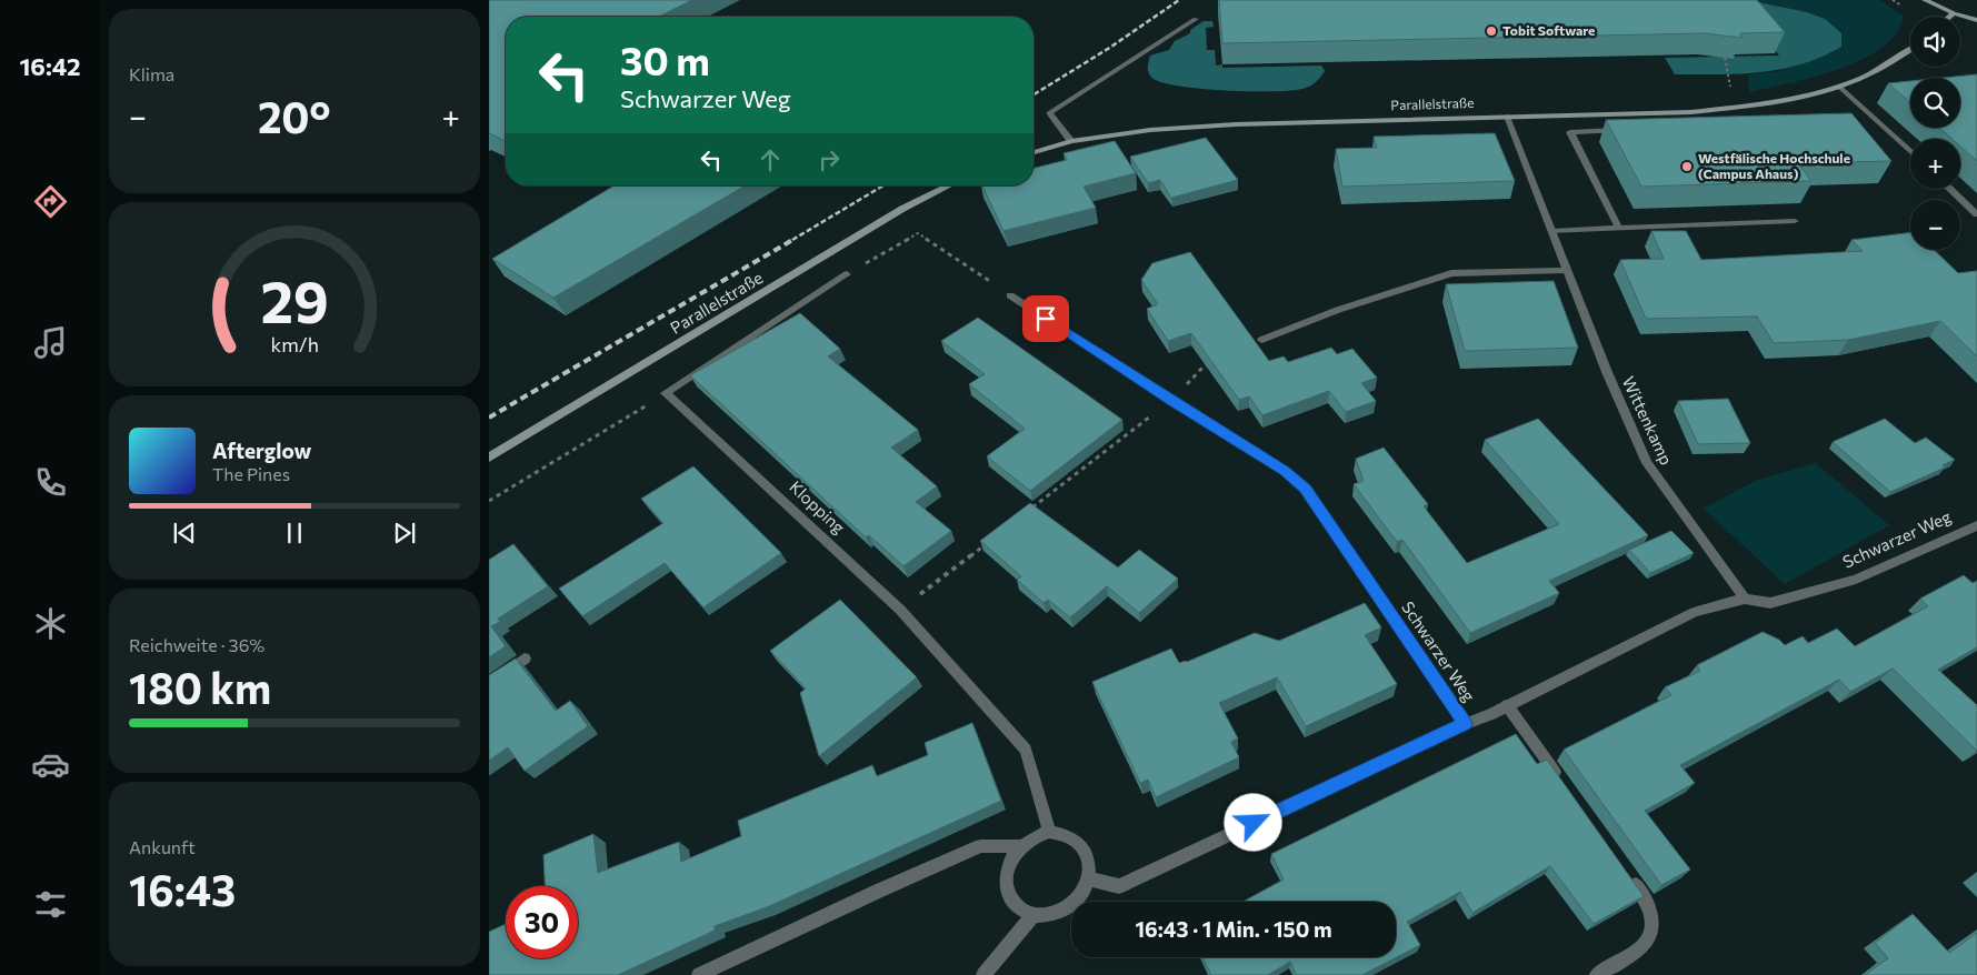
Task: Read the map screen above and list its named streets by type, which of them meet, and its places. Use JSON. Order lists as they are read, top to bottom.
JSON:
{
  "streets": {
    "main road": ["Parallelstraße"],
    "street": ["Wittenkamp", "Klopping", "Schwarzer Weg"]
  },
  "crossings": [
    ["Parallelstraße", "Wittenkamp"],
    ["Wittenkamp", "Schwarzer Weg"]
  ],
  "places": ["Tobit Software", "Westfälische Hochschule (Campus Ahaus)"],
  "page": {
    "tabs": "16:42",
    "tile": [
      "Klima",
      ["Reichweite · 36%", "180 km"],
      ["Ankunft", "16:43"]
    ],
    "map_buttons": ["+", "−"],
    "turn": ["30 m", "Schwarzer Weg"],
    "heat": ["−", "20°", "+"],
    "song": ["Afterglow", "The Pines"],
    "limit": "30",
    "trip": "16:43 · 1 Min. · 150 m",
    "gauge": ["29", "km/h"]
  }
}
